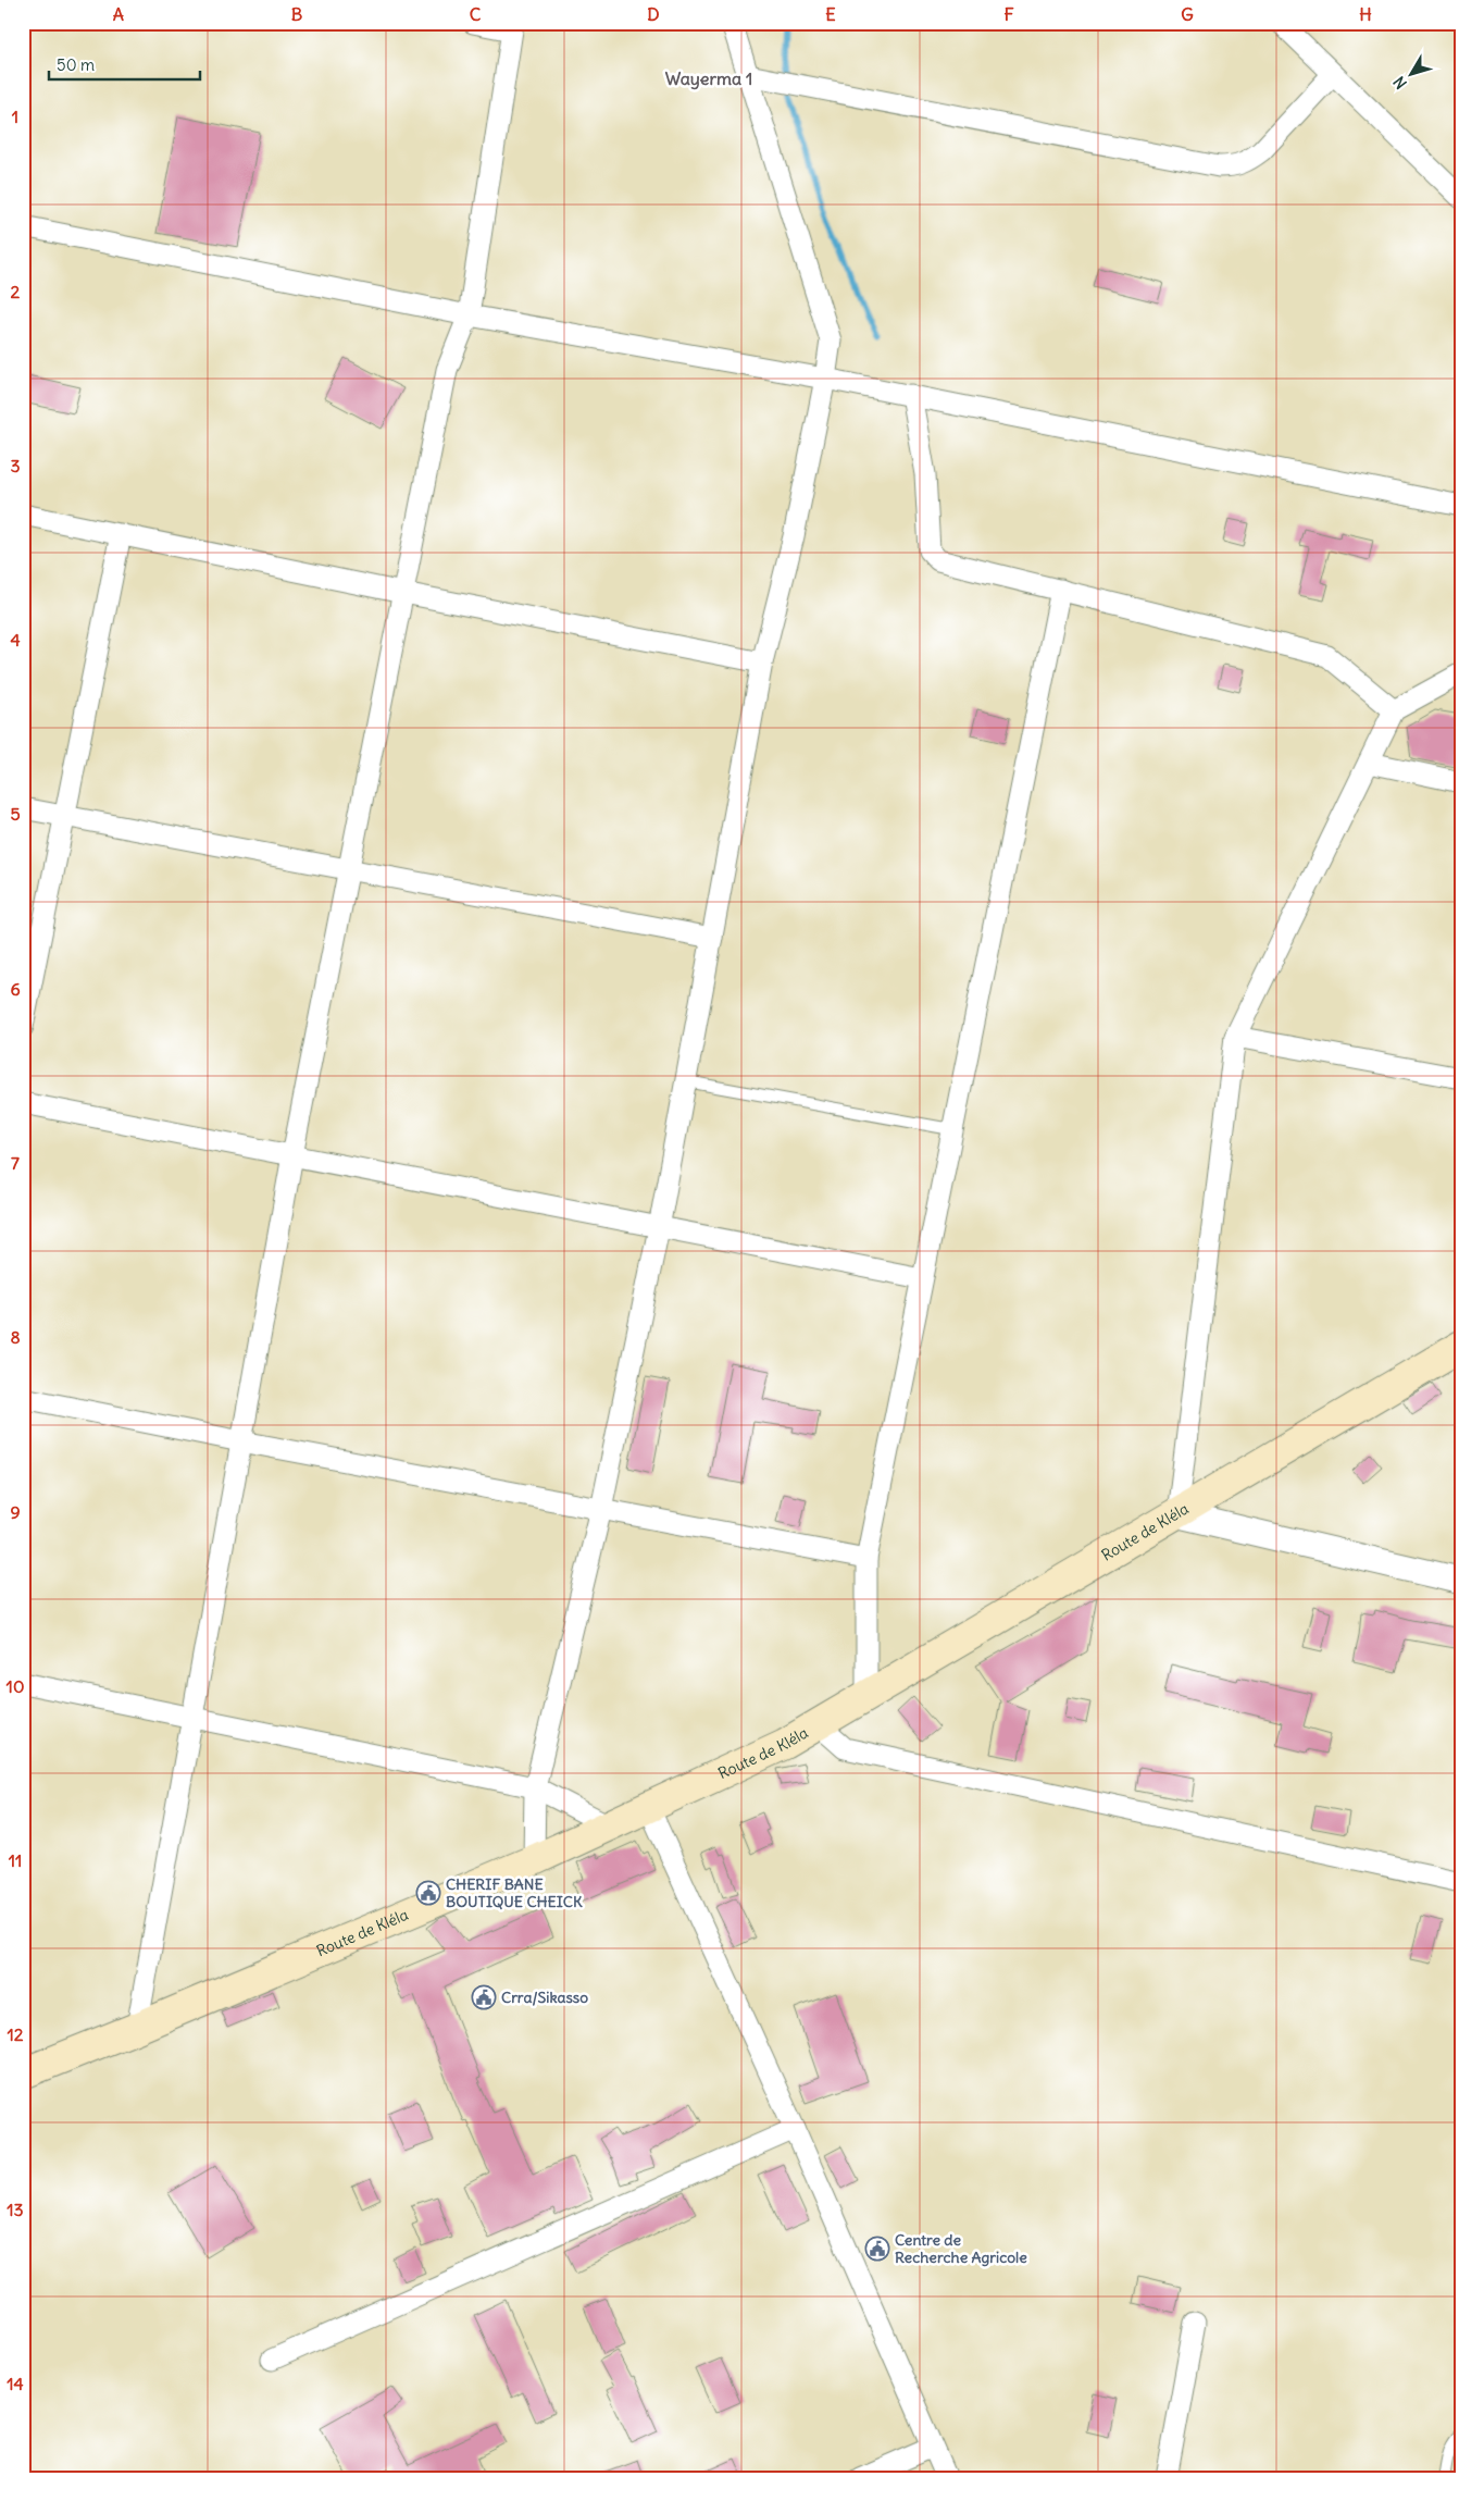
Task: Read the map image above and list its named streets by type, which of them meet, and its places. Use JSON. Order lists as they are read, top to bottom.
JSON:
{
  "streets": {
    "main road": ["Route de Kléla"]
  },
  "districts": ["Wayerma 1"],
  "places": {
    "public building": ["CHERIF BANE BOUTIQUE CHEICK", "Crra/Sikasso", "Centre de Recherche Agricole"]
  },
  "scale_bar": "50 m",
  "north": "bottom left",
  "grid": {
    "columns": [
      "A",
      "B",
      "C",
      "D",
      "E",
      "F",
      "G",
      "H"
    ],
    "rows": [
      "1",
      "2",
      "3",
      "4",
      "5",
      "6",
      "7",
      "8",
      "9",
      "10",
      "11",
      "12",
      "13",
      "14"
    ]
  }
}
